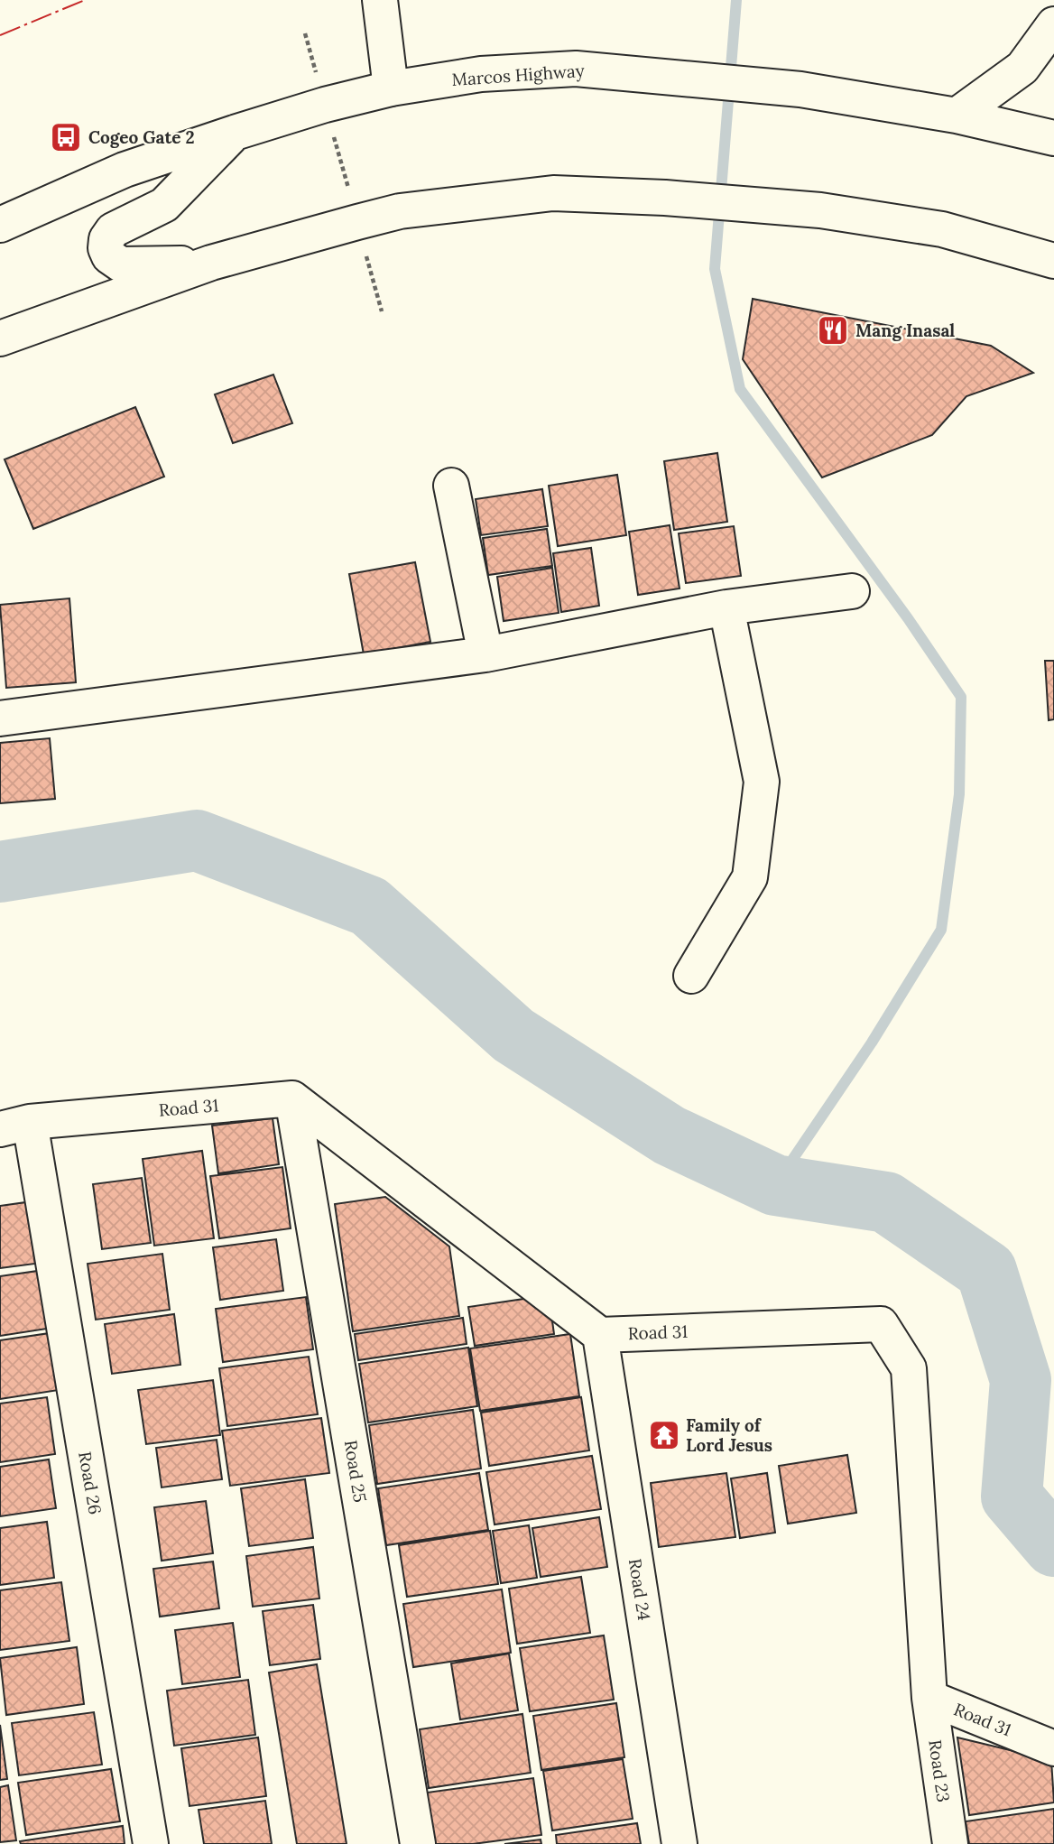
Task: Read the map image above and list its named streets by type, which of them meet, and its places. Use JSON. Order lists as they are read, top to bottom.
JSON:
{
  "streets": {
    "street": [
      "Marcos Highway",
      "Road 31",
      "Road 25",
      "Road 26",
      "Road 24",
      "Road 23"
    ]
  },
  "crossings": [
    ["Road 31", "Road 25"],
    ["Road 31", "Road 26"],
    ["Road 31", "Road 24"],
    ["Road 31", "Road 23"]
  ],
  "places": {
    "bus stop": ["Cogeo Gate 2"],
    "restaurant": ["Mang Inasal"],
    "temple": ["Family of Lord Jesus"]
  }
}
